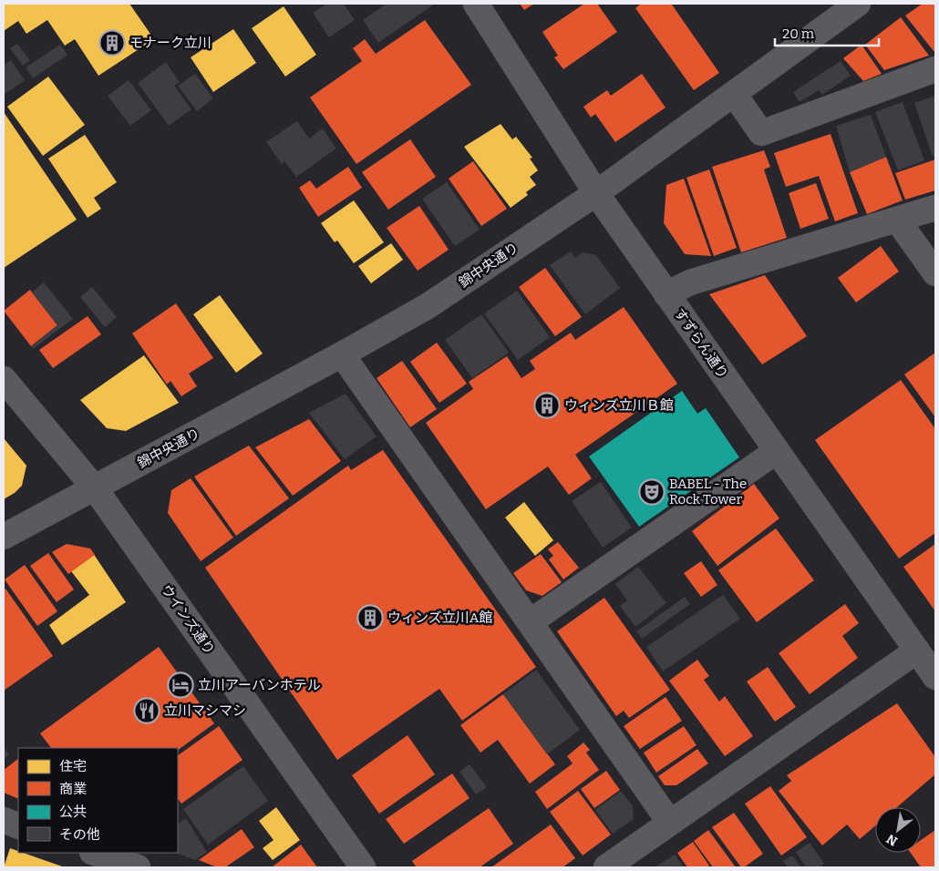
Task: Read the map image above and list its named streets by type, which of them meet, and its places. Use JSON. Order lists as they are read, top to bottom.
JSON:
{
  "streets": {
    "street": ["錦中央通り", "すずらん通り", "ウインズ通り"]
  },
  "crossings": [
    ["錦中央通り", "すずらん通り"],
    ["錦中央通り", "ウインズ通り"]
  ],
  "places": {
    "building": ["モナーク立川", "ウィンズ立川Ｂ館", "ウィンズ立川A館"],
    "theatre": ["BABEL - The Rock Tower"],
    "hotel": ["立川アーバンホテル"],
    "restaurant": ["立川マシマシ"]
  },
  "legend": [
    "住宅",
    "商業",
    "公共",
    "その他"
  ],
  "scale_bar": "20 m",
  "north": "bottom left"
}
